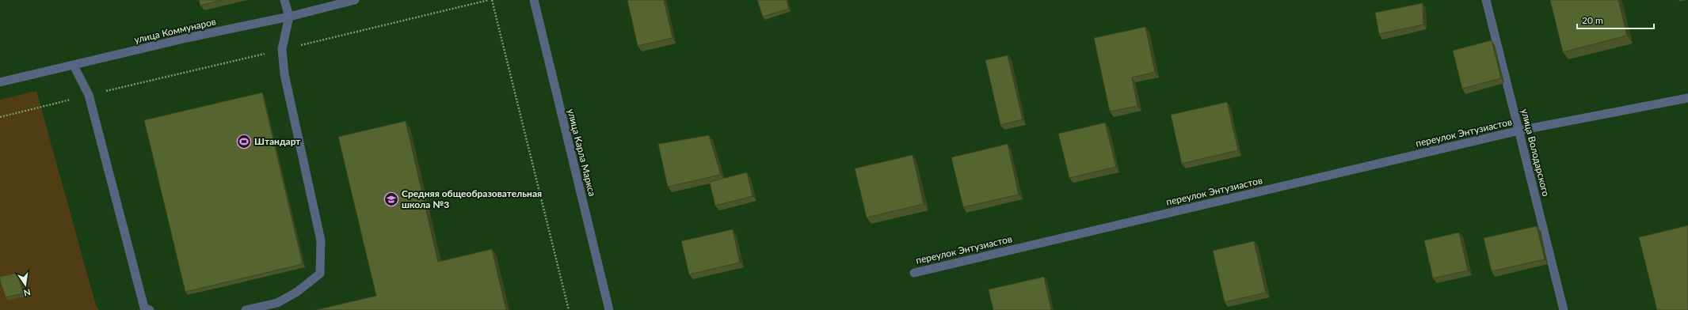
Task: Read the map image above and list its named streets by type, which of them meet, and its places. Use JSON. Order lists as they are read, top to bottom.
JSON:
{
  "streets": {
    "street": [
      "улица Коммунаров",
      "переулок Энтузиастов",
      "улица Карла Маркса",
      "улица Володарского"
    ]
  },
  "crossings": [
    ["переулок Энтузиастов", "улица Володарского"]
  ],
  "places": {
    "sports": ["Штандарт"],
    "school or university": ["Средняя общеобразовательная школа №3"]
  },
  "scale_bar": "20 m",
  "north": "bottom"
}
